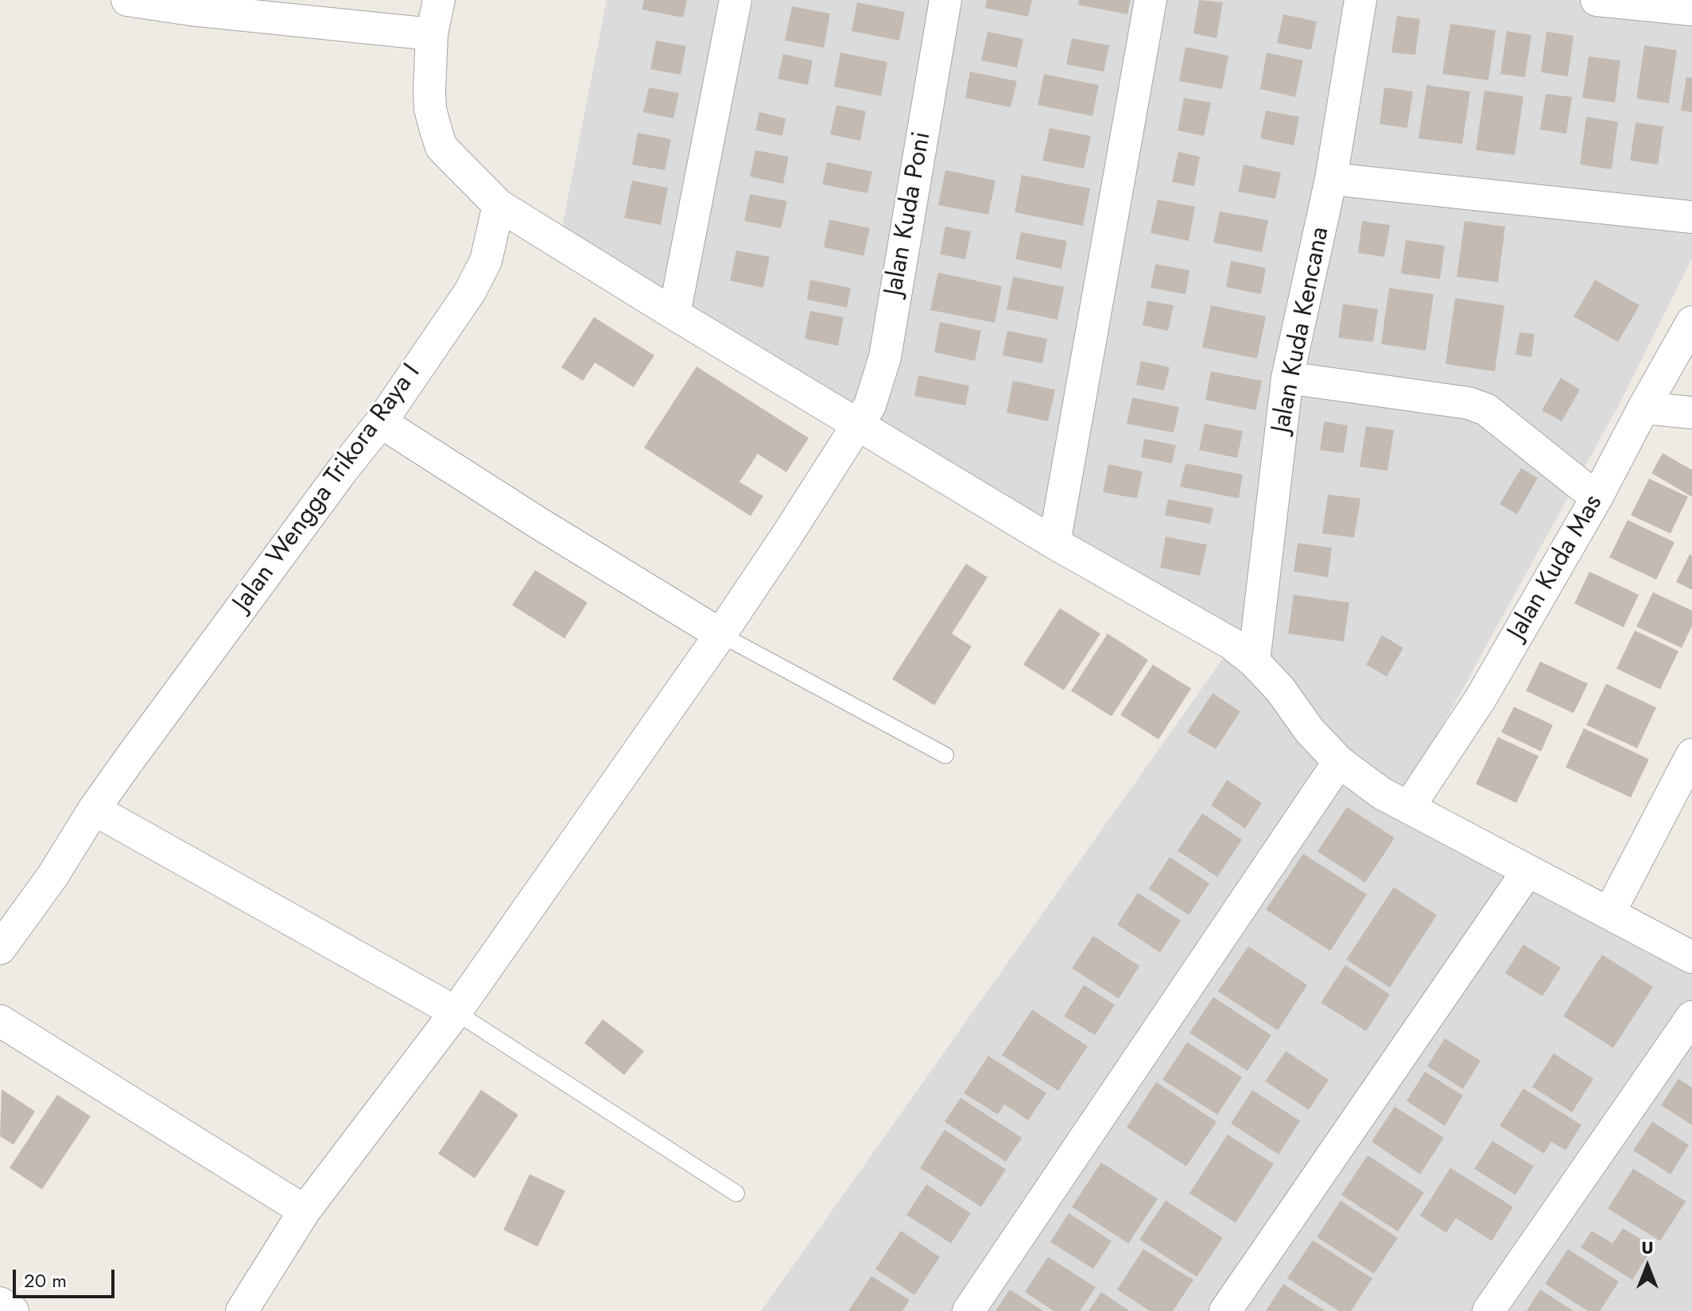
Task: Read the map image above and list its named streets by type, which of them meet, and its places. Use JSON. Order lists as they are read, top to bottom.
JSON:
{
  "streets": {
    "street": [
      "Jalan Kuda Poni",
      "Jalan Kuda Kencana",
      "Jalan Wengga Trikora Raya I",
      "Jalan Kuda Mas"
    ]
  },
  "scale_bar": "20 m",
  "north": "top"
}
